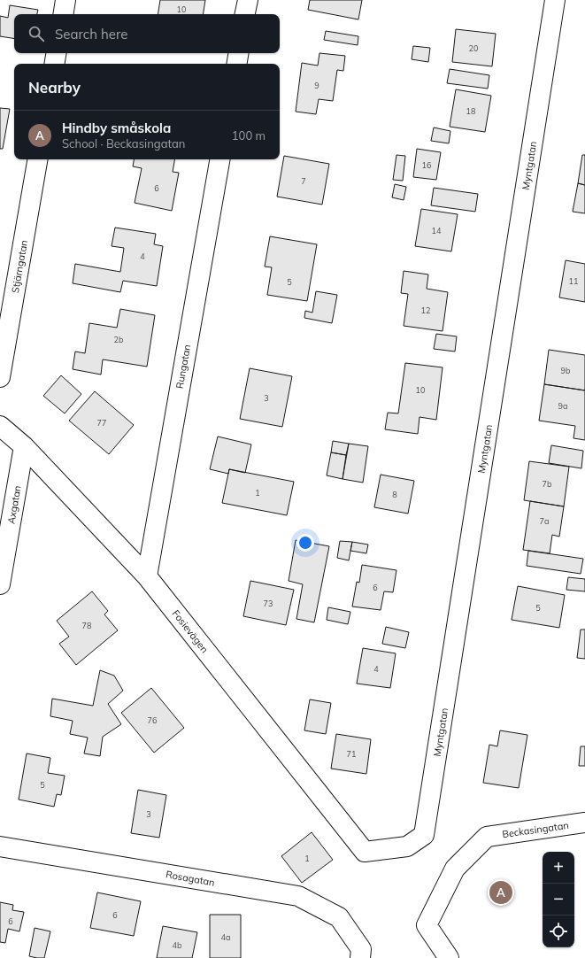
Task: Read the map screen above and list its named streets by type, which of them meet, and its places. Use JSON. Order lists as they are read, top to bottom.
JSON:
{
  "streets": {
    "street": [
      "Myntgatan",
      "Stjärngatan",
      "Rungatan",
      "Axgatan",
      "Fosievägen",
      "Beckasingatan",
      "Rosagatan"
    ]
  },
  "crossings": [
    ["Myntgatan", "Fosievägen"],
    ["Rungatan", "Fosievägen"],
    ["Axgatan", "Fosievägen"]
  ],
  "house_numbers": [
    "10",
    "20",
    "9",
    "18",
    "16",
    "7",
    "6",
    "14",
    "4",
    "11",
    "5",
    "12",
    "2b",
    "9b",
    "10",
    "3",
    "9a",
    "77",
    "7b",
    "1",
    "8",
    "7a",
    "6",
    "73",
    "5",
    "78",
    "4",
    "76",
    "71",
    "5",
    "3",
    "1",
    "6",
    "6",
    "4a",
    "4b"
  ],
  "page": {
    "search": "Search here",
    "heading": "Nearby",
    "list": [
      {
        "mark": "A",
        "name": "Hindby småskola",
        "note": "School · Beckasingatan",
        "value": "100 m"
      }
    ],
    "map_buttons": ["+", "−"],
    "pins": "A"
  }
}
